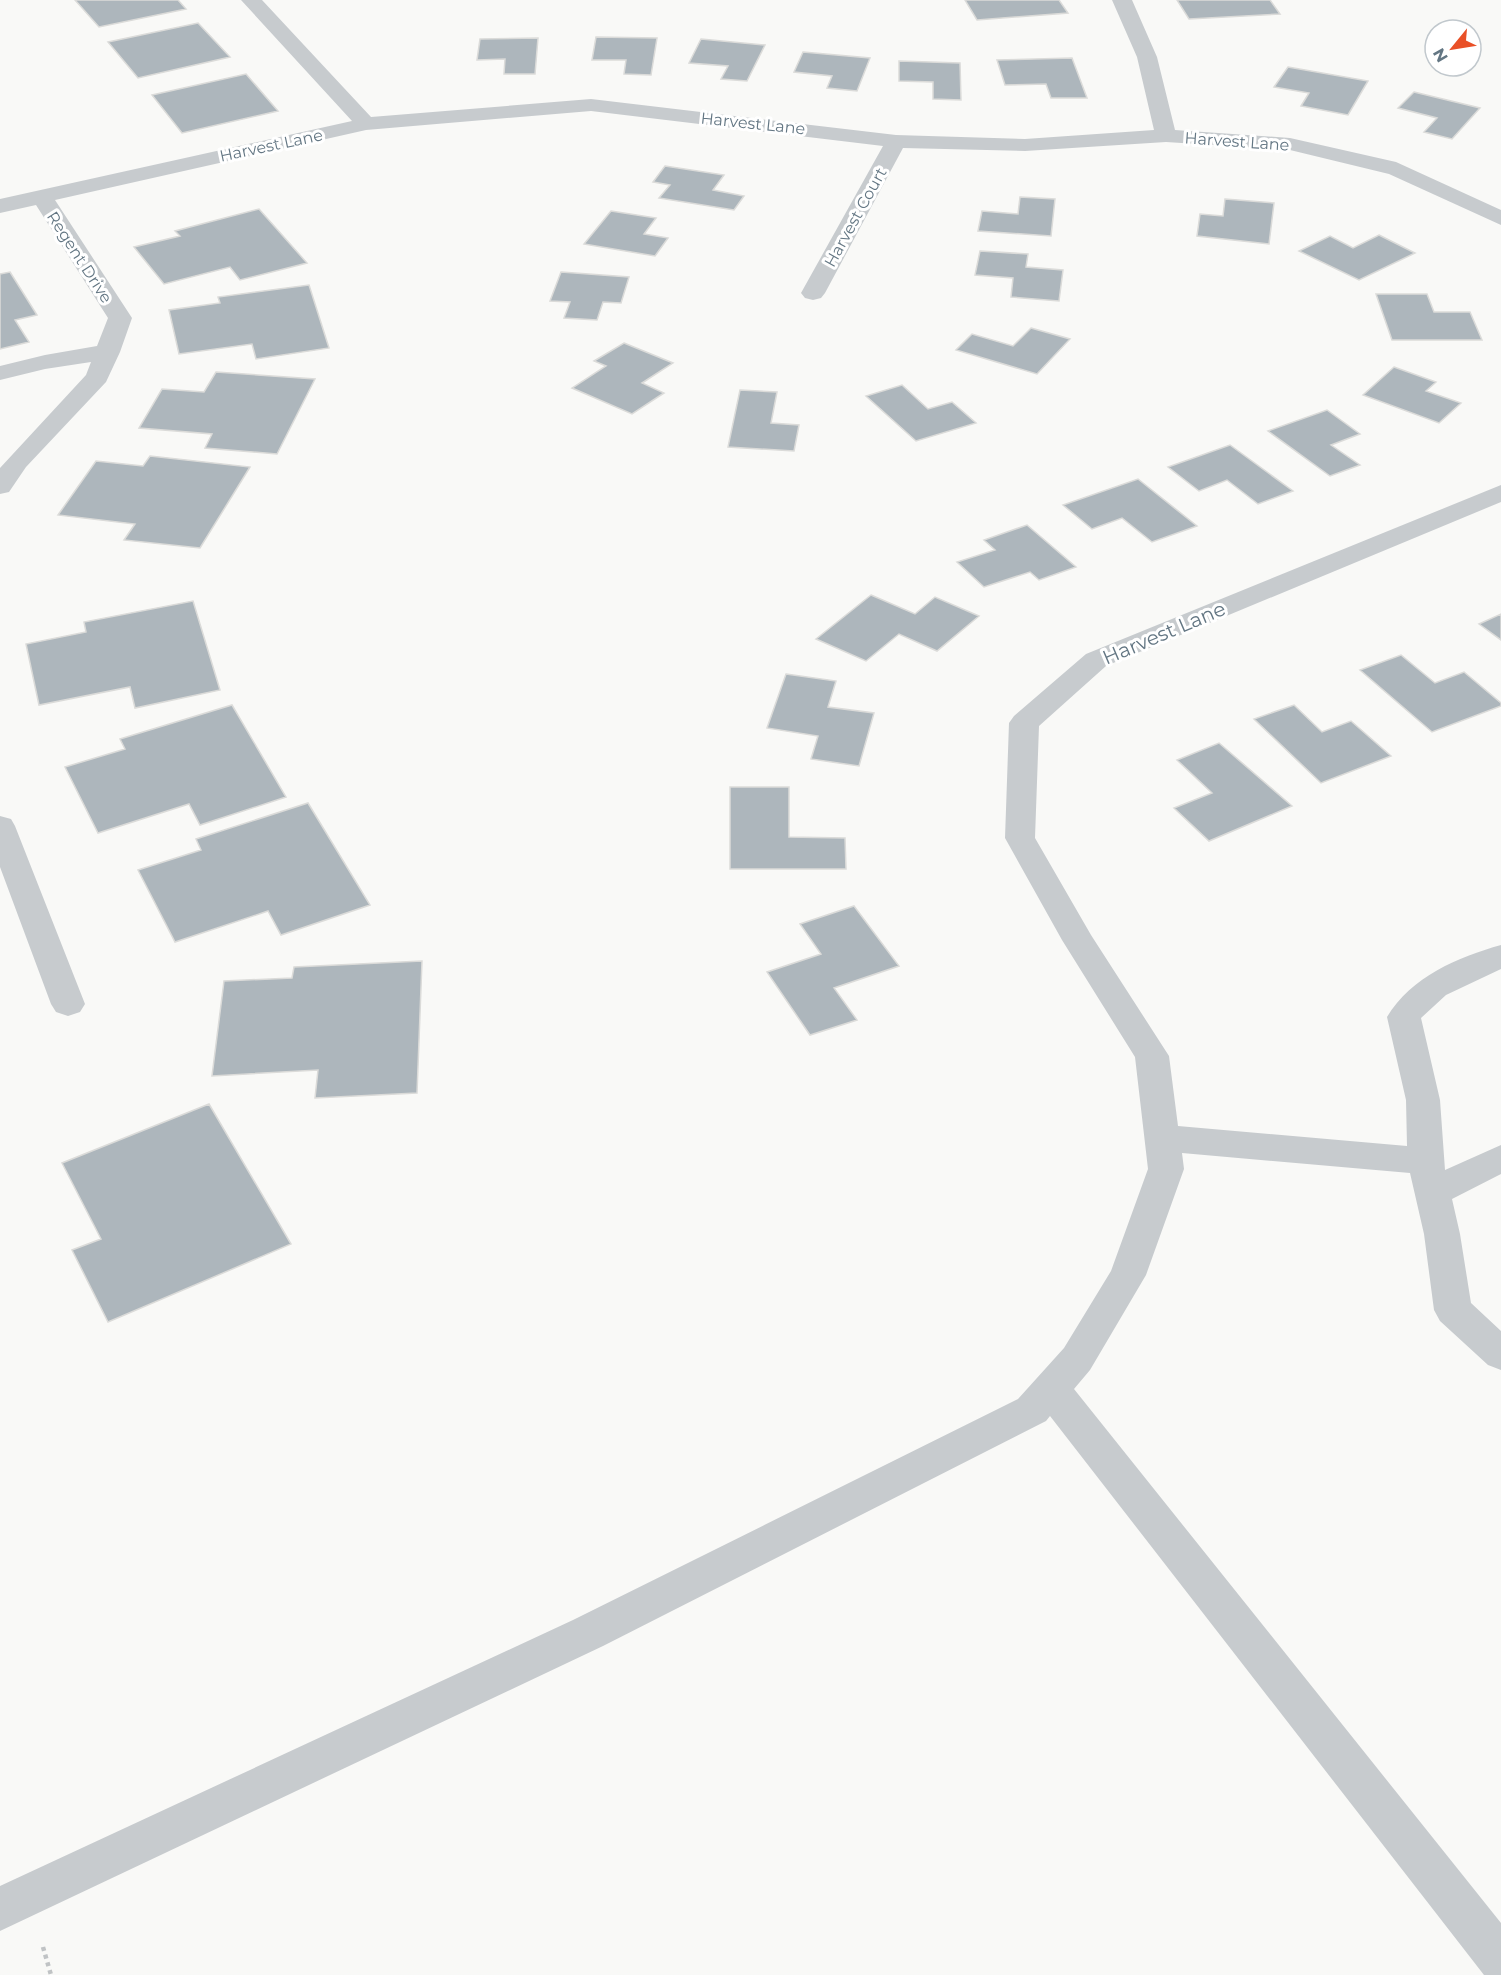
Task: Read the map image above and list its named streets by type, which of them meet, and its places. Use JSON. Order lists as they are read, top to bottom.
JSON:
{
  "streets": {
    "street": ["Harvest Lane", "Harvest Court", "Regent Drive"]
  },
  "crossings": [
    ["Harvest Lane", "Harvest Court"],
    ["Harvest Lane", "Regent Drive"]
  ],
  "north": "bottom left"
}
